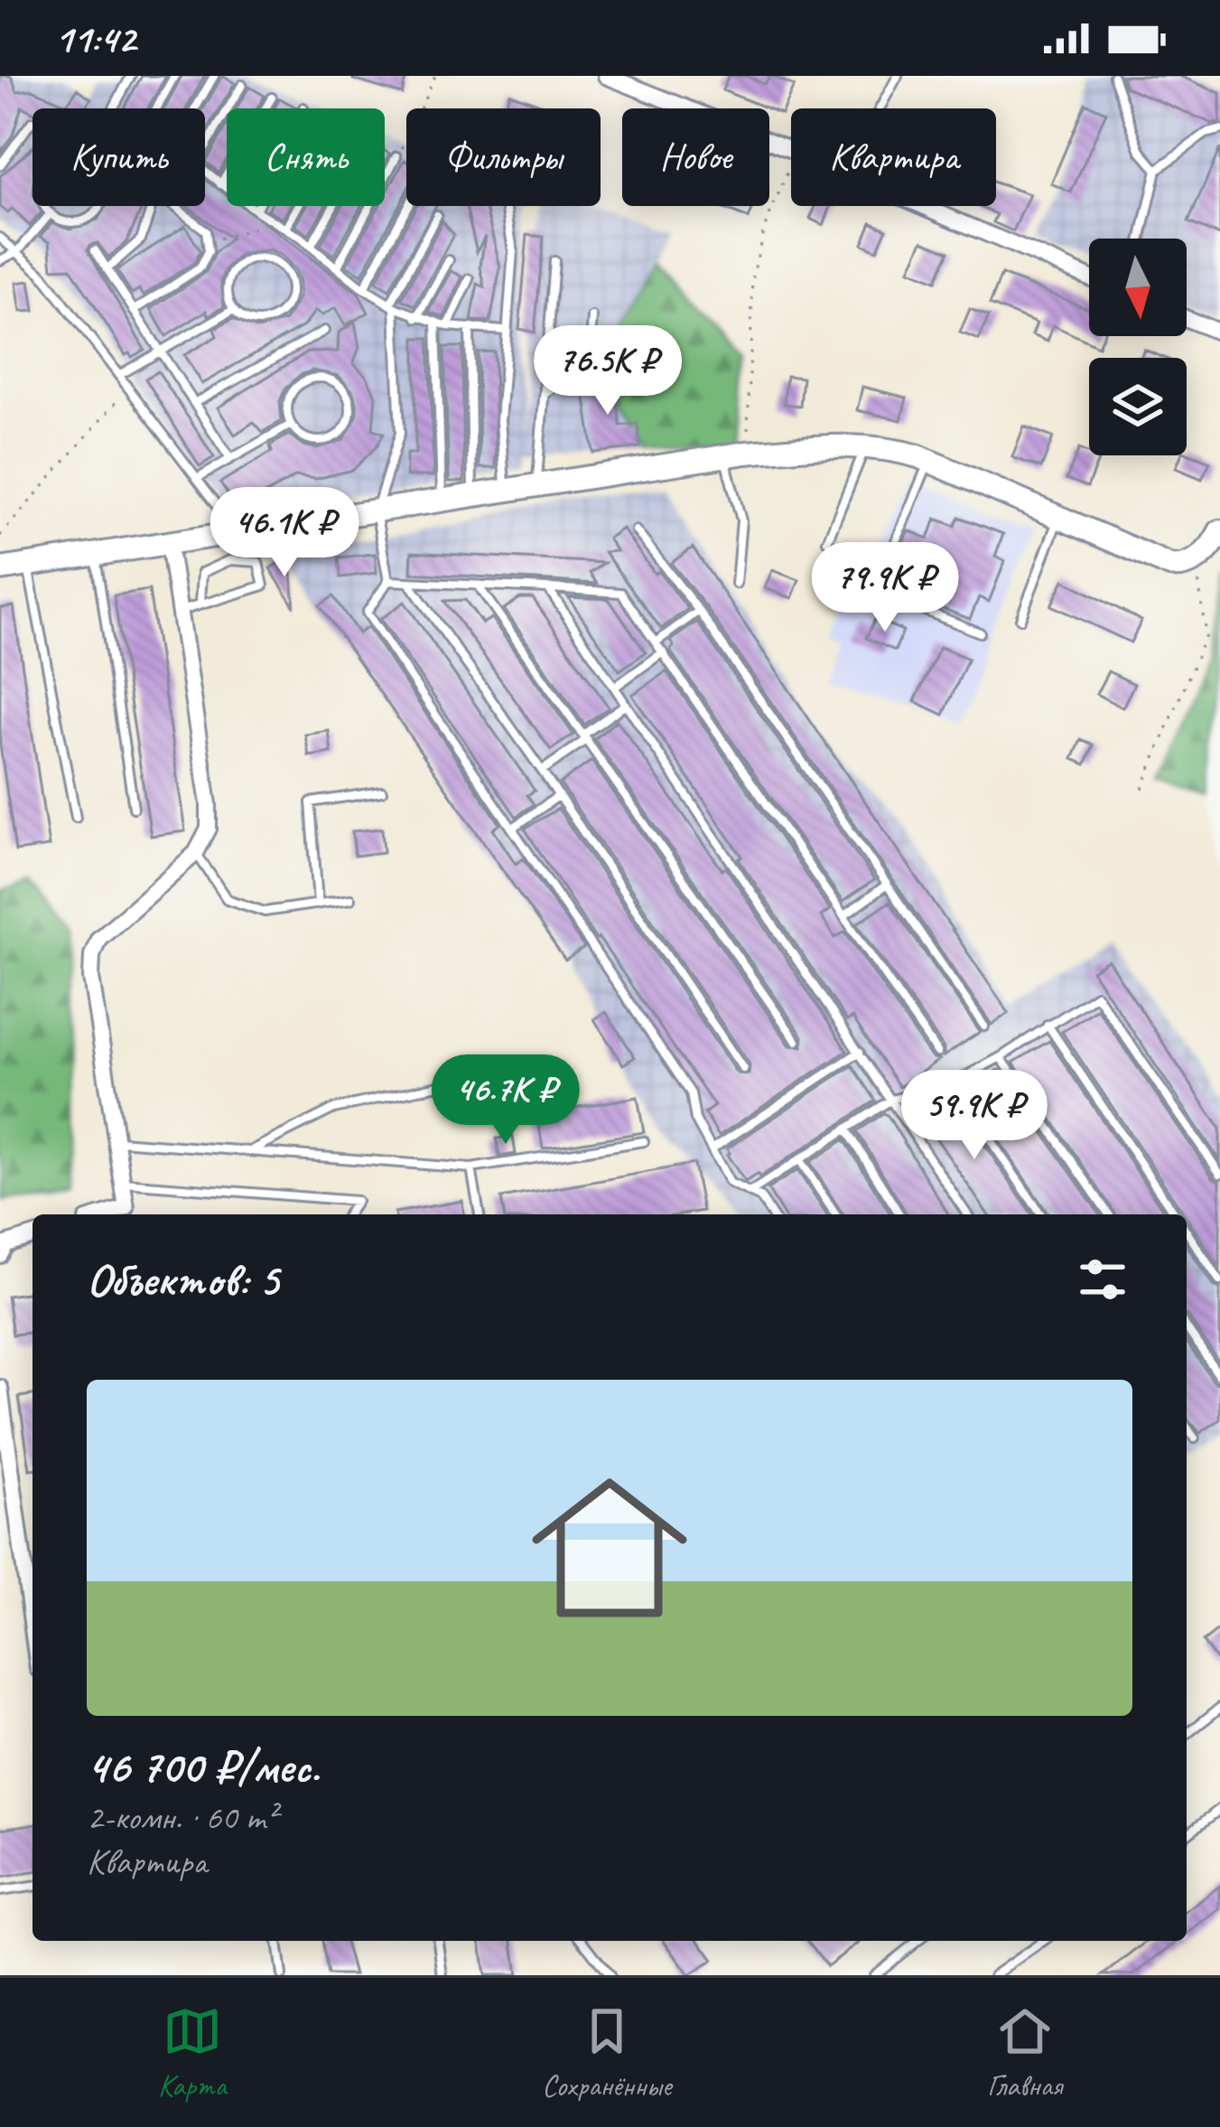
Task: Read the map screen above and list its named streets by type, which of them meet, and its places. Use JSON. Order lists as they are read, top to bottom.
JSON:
{
  "north": "bottom",
  "page": {
    "status": "11:42",
    "chip": [
      "Купить",
      "Снять",
      "Фильтры",
      "Новое",
      "Квартира"
    ],
    "price": [
      "76.5K ₽",
      "46.1K ₽",
      "79.9K ₽",
      "46.7K ₽",
      "59.9K ₽"
    ],
    "heading": "Объектов: 5",
    "list": [
      {
        "name": "46 700 ₽/мес.",
        "note": "2-комн. · 60 m² · Квартира"
      }
    ],
    "tabs": ["Карта", "Сохранённые", "Главная"]
  }
}
